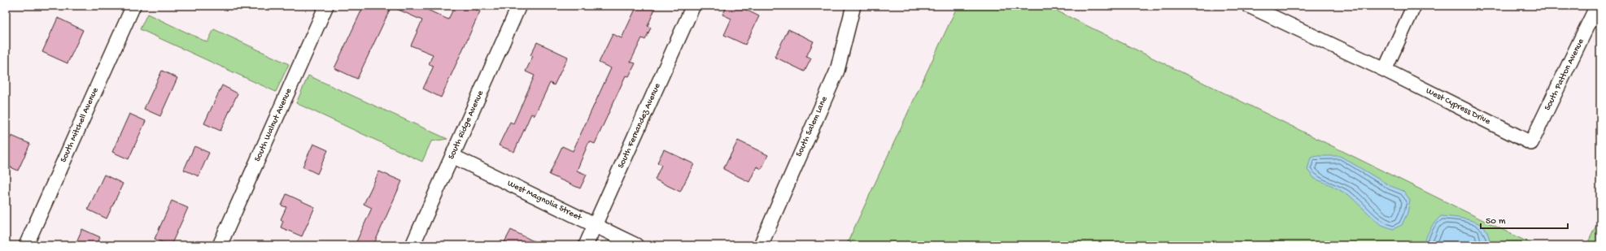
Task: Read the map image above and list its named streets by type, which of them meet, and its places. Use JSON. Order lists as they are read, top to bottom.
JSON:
{
  "streets": {
    "street": [
      "South Patton Avenue",
      "West Cypress Drive",
      "South Mitchell Avenue",
      "South Walnut Avenue",
      "South Ridge Avenue",
      "South Fernandez Avenue",
      "South Salem Lane",
      "West Magnolia Street"
    ]
  },
  "crossings": [
    ["South Patton Avenue", "West Cypress Drive"],
    ["South Ridge Avenue", "West Magnolia Street"],
    ["South Fernandez Avenue", "West Magnolia Street"]
  ],
  "scale_bar": "50 m"
}
